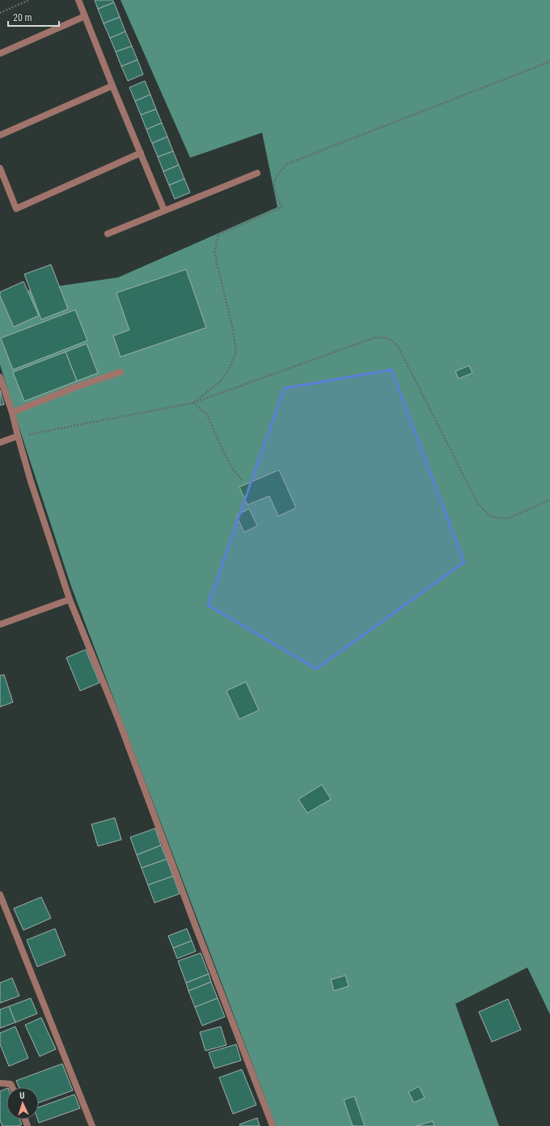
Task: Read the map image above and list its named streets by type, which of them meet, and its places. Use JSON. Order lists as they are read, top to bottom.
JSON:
{
  "scale_bar": "20 m",
  "north": "top"
}
